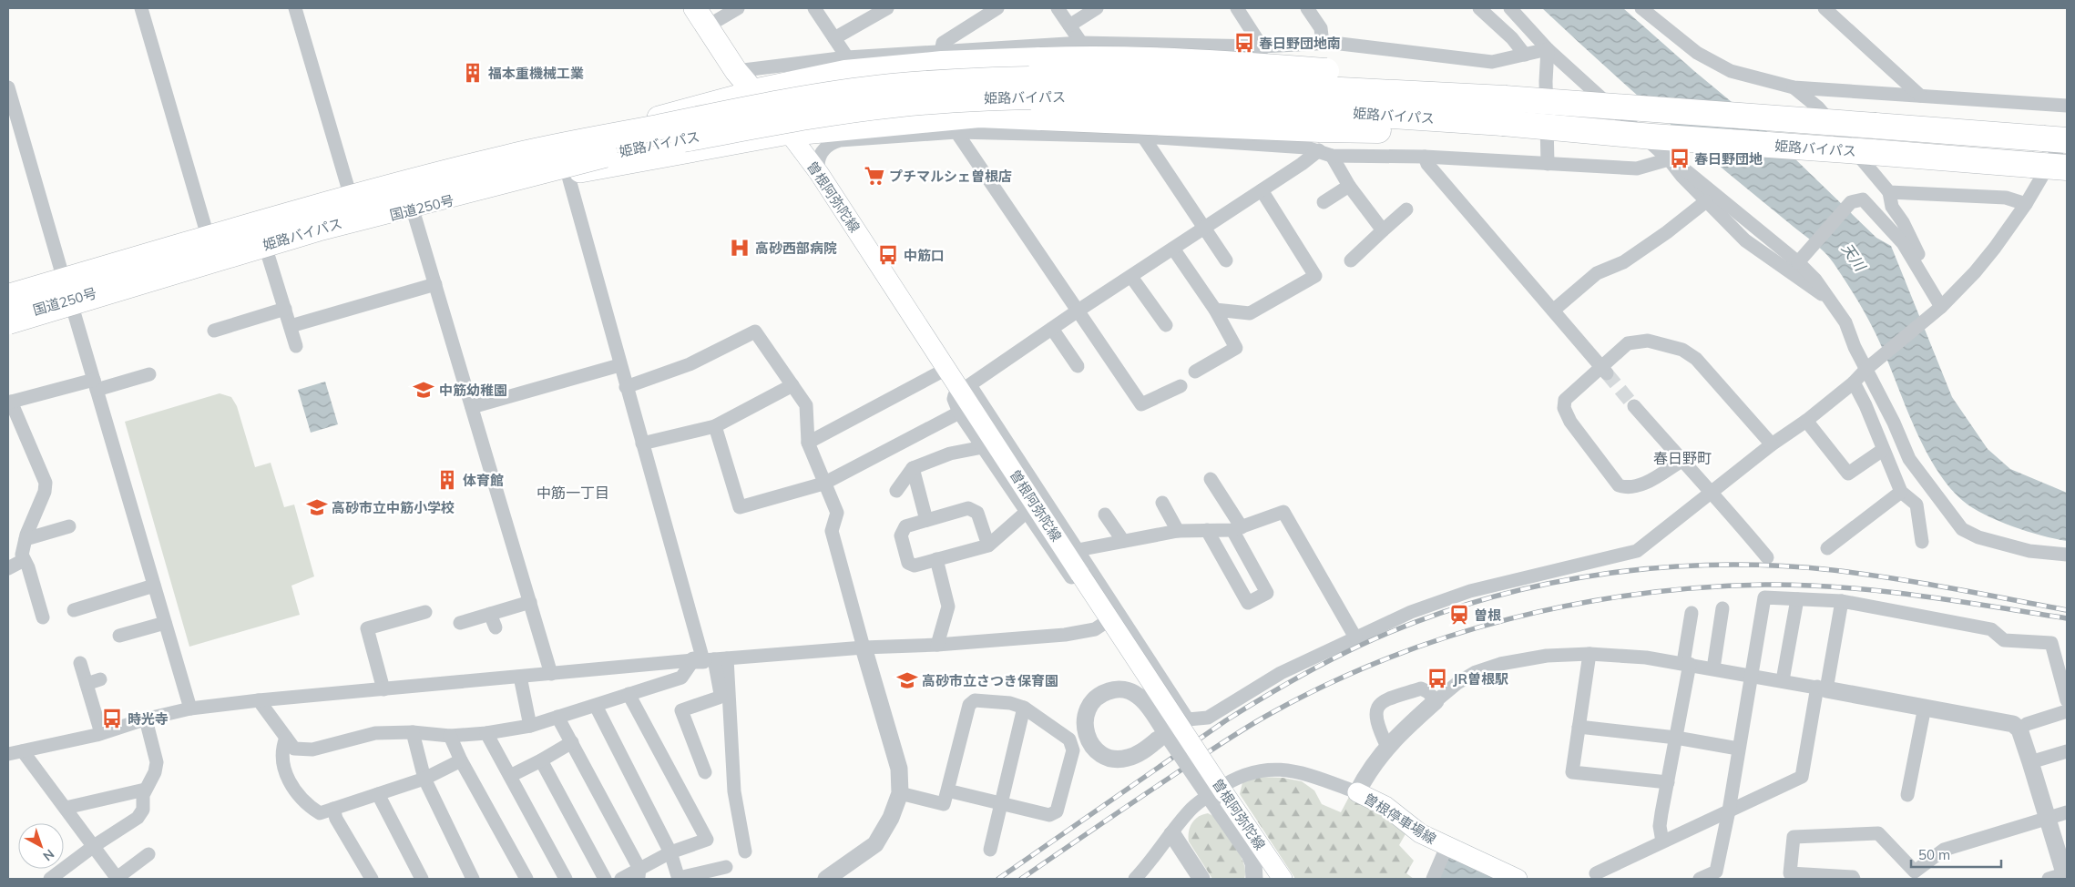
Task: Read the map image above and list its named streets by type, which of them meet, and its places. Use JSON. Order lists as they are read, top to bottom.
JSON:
{
  "streets": {
    "highway": ["姫路バイパス", "国道250号"],
    "main road": ["曽根阿弥陀線", "曽根停車場線"]
  },
  "crossings": [
    ["曽根阿弥陀線", "国道250号"]
  ],
  "districts": ["春日野町", "中筋一丁目"],
  "water": ["天川"],
  "places": {
    "bus stop": [
      "春日野団地南",
      "春日野団地",
      "中筋口",
      "JR曽根駅",
      "時光寺"
    ],
    "building": ["福本重機械工業", "体育館"],
    "supermarket": ["プチマルシェ曽根店"],
    "hospital": ["高砂西部病院"],
    "school or university": ["中筋幼稚園", "高砂市立中筋小学校", "高砂市立さつき保育園"],
    "station": ["曽根"]
  },
  "scale_bar": "50 m",
  "north": "bottom right"
}
